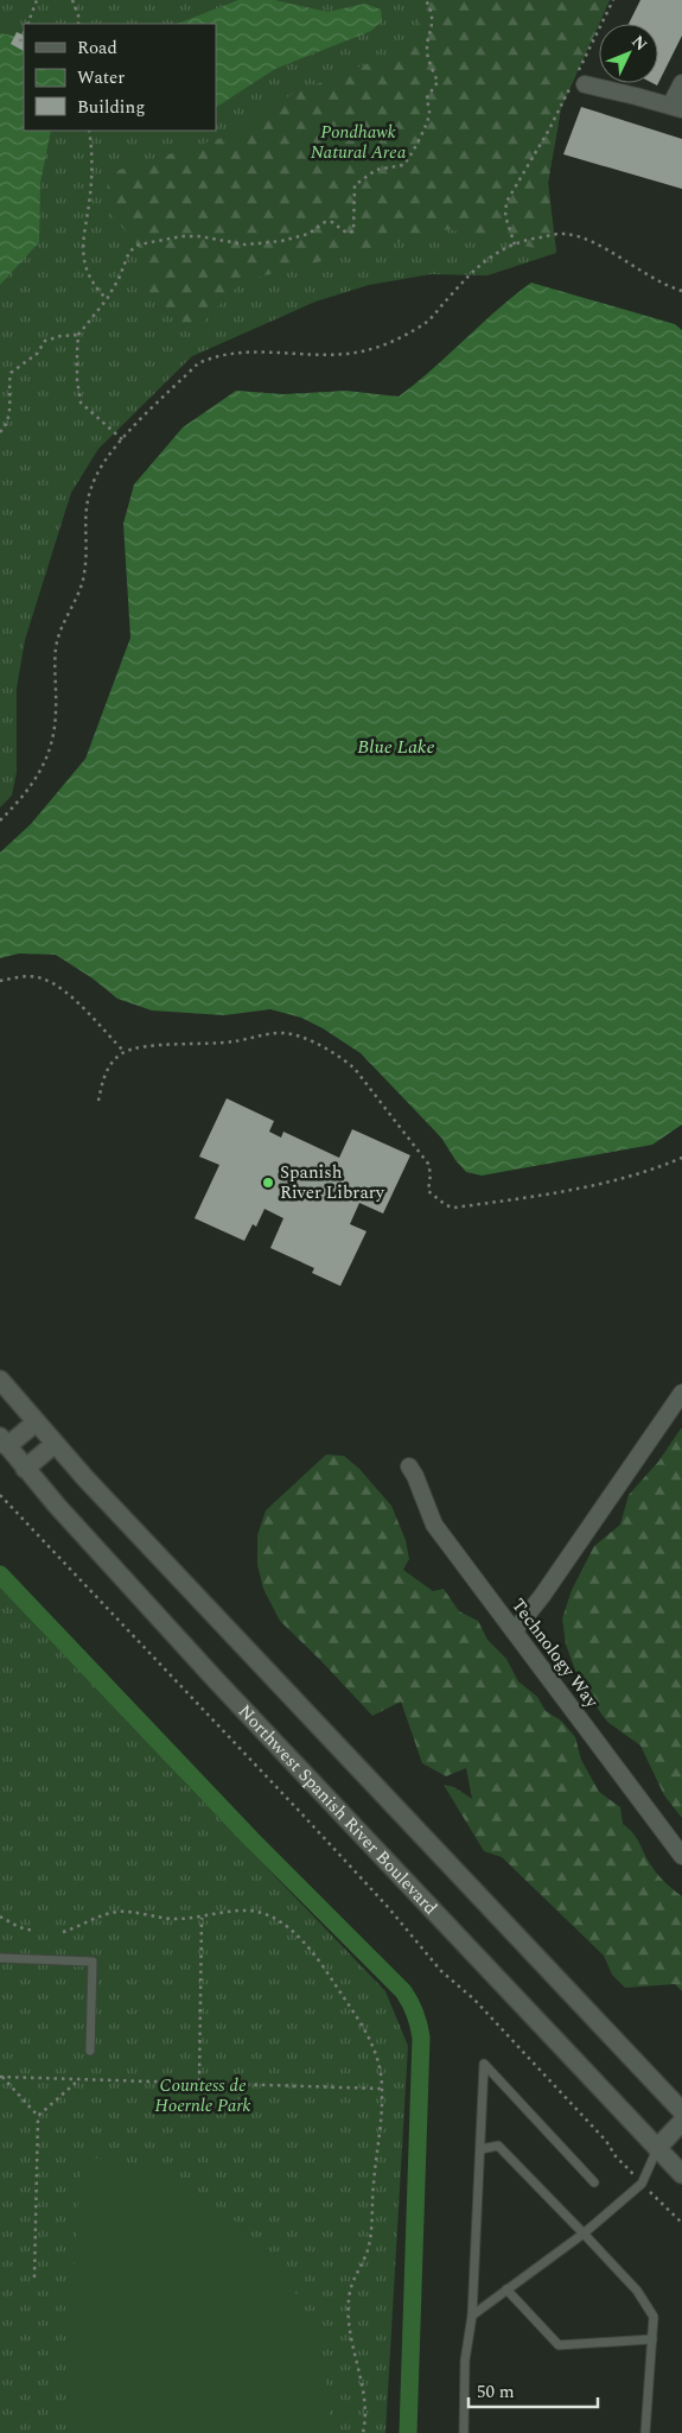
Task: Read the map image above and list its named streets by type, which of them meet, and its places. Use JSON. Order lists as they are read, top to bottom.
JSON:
{
  "streets": {
    "main road": ["Northwest Spanish River Boulevard"],
    "street": ["Technology Way"]
  },
  "water": ["Blue Lake"],
  "parks": ["Pondhawk Natural Area", "Countess de Hoernle Park"],
  "places": ["Spanish River Library"],
  "legend": ["Road", "Water", "Building"],
  "scale_bar": "50 m",
  "north": "top right"
}
